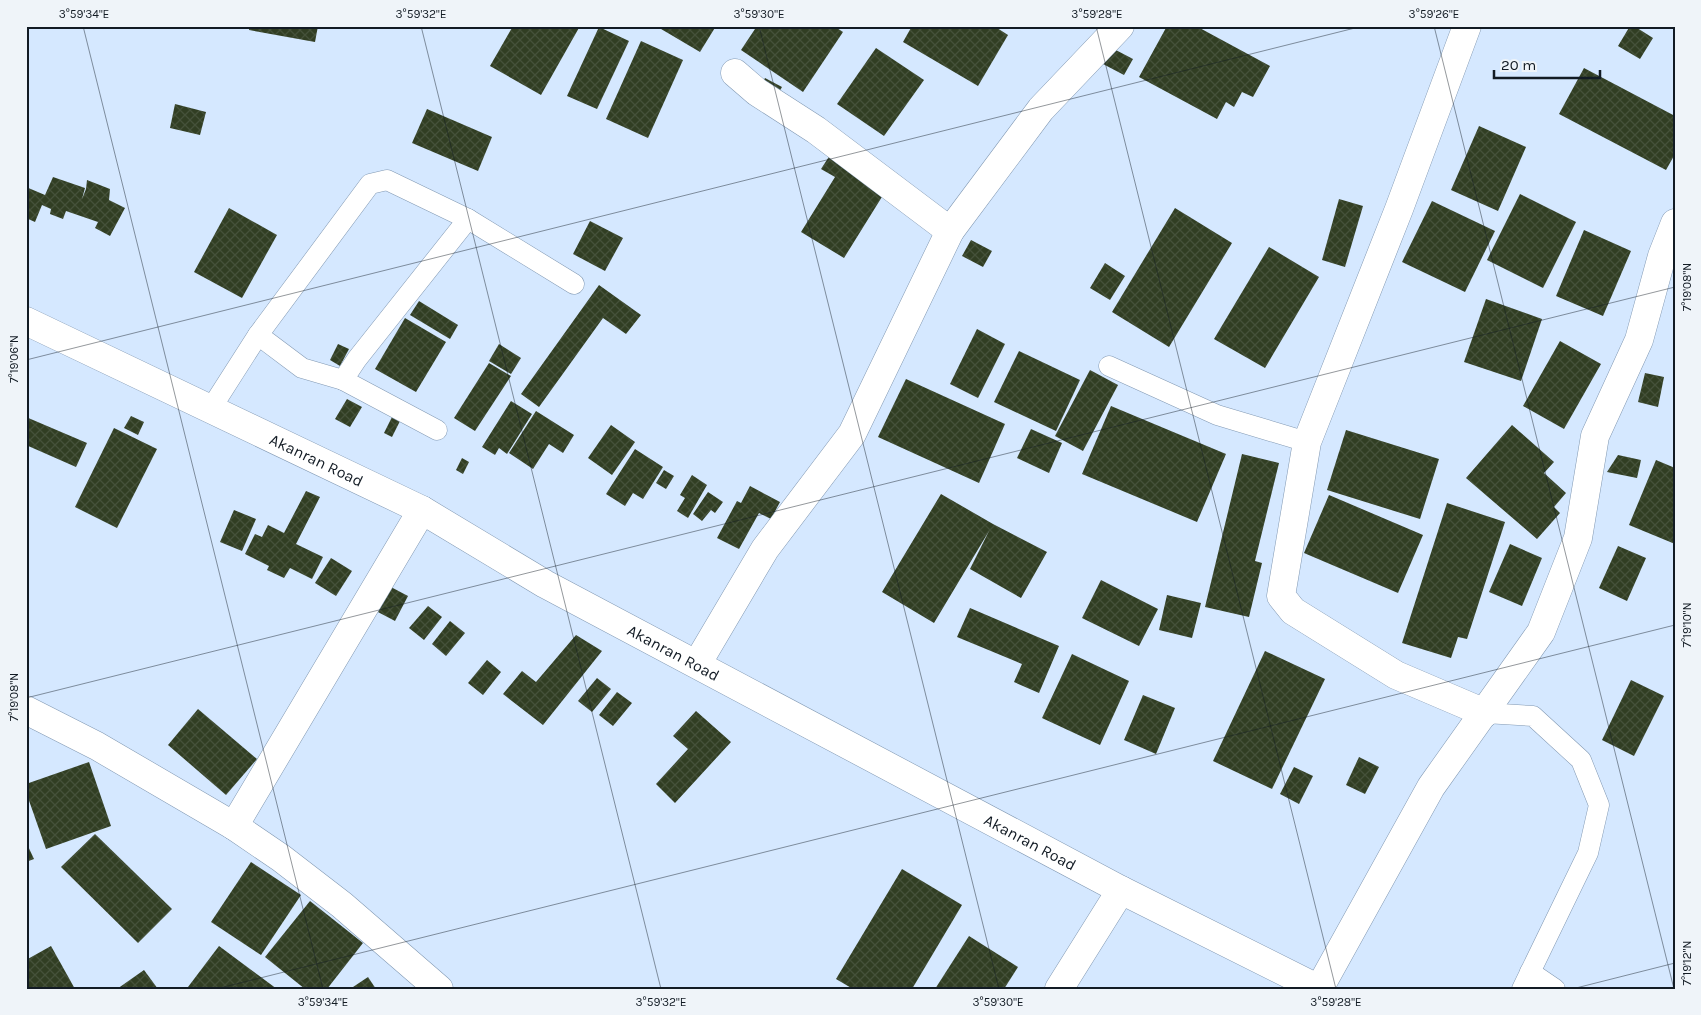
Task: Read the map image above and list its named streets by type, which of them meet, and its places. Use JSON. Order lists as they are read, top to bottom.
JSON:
{
  "streets": {
    "street": ["Akanran Road"]
  },
  "scale_bar": "20 m",
  "coordinates": [
    "3°59'34\"E",
    "3°59'32\"E",
    "3°59'30\"E",
    "3°59'28\"E",
    "3°59'26\"E",
    "7°19'08\"N",
    "7°19'06\"N",
    "7°19'10\"N",
    "7°19'12\"N"
  ]
}
